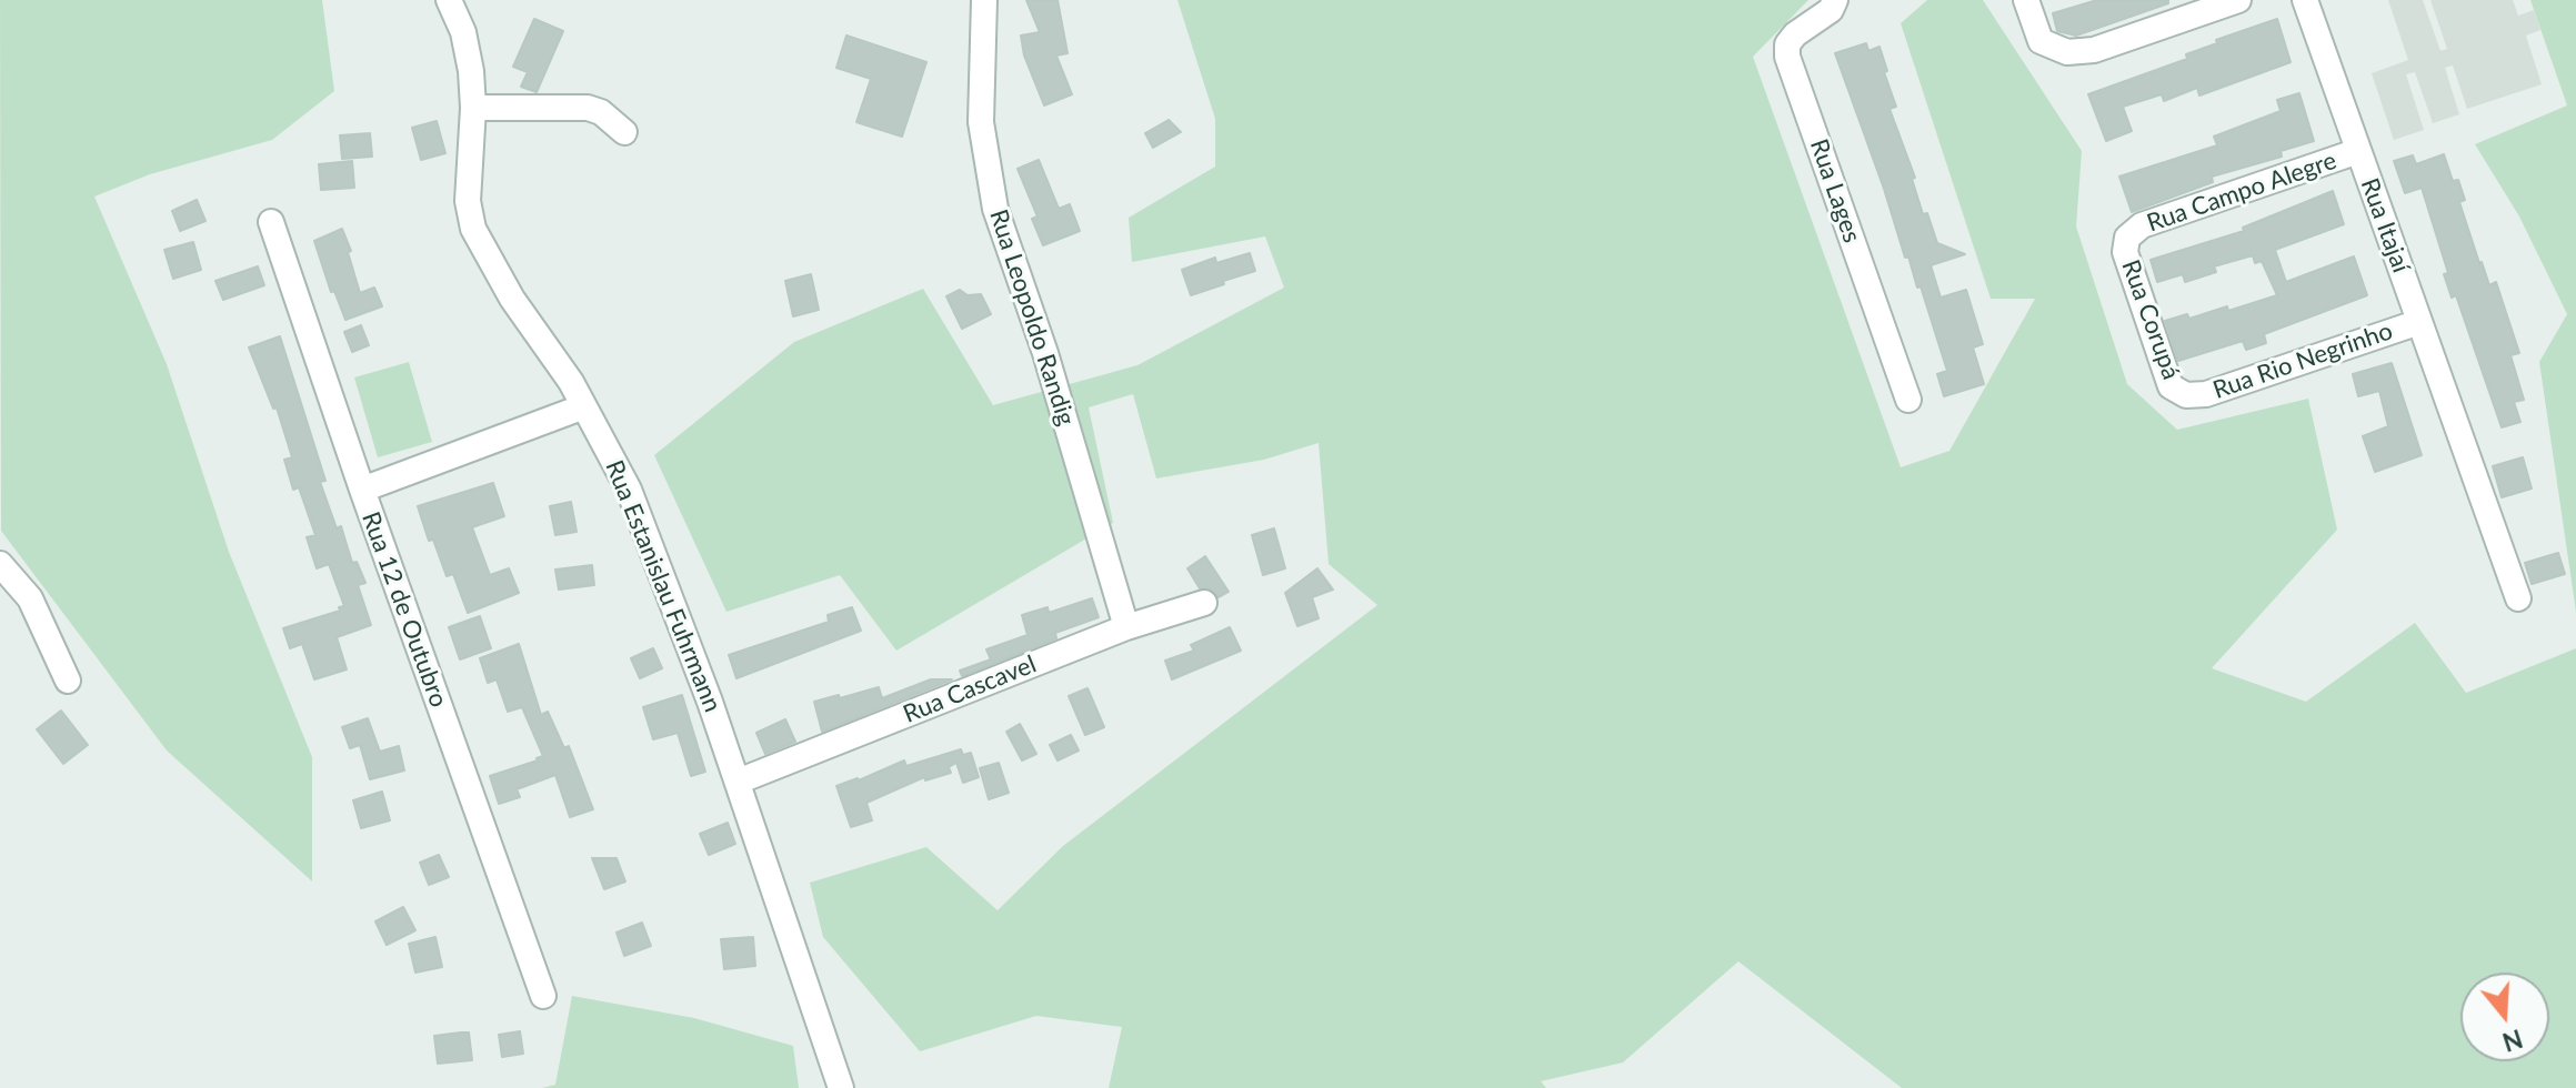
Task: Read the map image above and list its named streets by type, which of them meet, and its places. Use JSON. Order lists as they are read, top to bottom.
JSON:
{
  "streets": {
    "street": [
      "Rua Lages",
      "Rua Campo Alegre",
      "Rua Itajaí",
      "Rua Leopoldo Randig",
      "Rua Corupá",
      "Rua Rio Negrinho",
      "Rua Estanislau Fuhrmann",
      "Rua 12 de Outubro",
      "Rua Cascavel"
    ]
  },
  "crossings": [
    ["Rua Campo Alegre", "Rua Itajaí"],
    ["Rua Campo Alegre", "Rua Corupá"],
    ["Rua Itajaí", "Rua Rio Negrinho"],
    ["Rua Leopoldo Randig", "Rua Cascavel"],
    ["Rua Corupá", "Rua Rio Negrinho"],
    ["Rua Estanislau Fuhrmann", "Rua Cascavel"]
  ],
  "north": "bottom"
}
